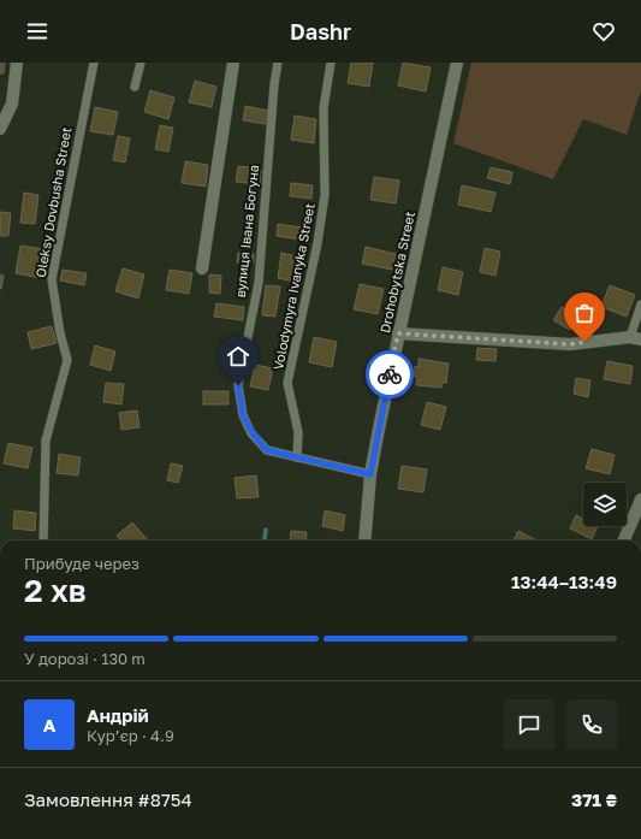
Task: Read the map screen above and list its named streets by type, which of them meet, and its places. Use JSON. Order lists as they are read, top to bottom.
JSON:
{
  "streets": {
    "street": ["Drohobytska Street"],
    "lane": ["Oleksy Dovbusha Street", "вулиця Івана Богуна", "Volodymyra Ivanyka Street"]
  },
  "crossings": [
    ["вулиця Івана Богуна", "Volodymyra Ivanyka Street"]
  ],
  "page": {
    "header": "Dashr",
    "heading": ["2 хв", "Прибуде через", "13:44–13:49"],
    "panel": [
      "Андрій",
      "Кур’єр · 4.9",
      "Замовлення #8754",
      "371 ₴"
    ],
    "bar": "У дорозі · 130 m",
    "round": "А"
  }
}
